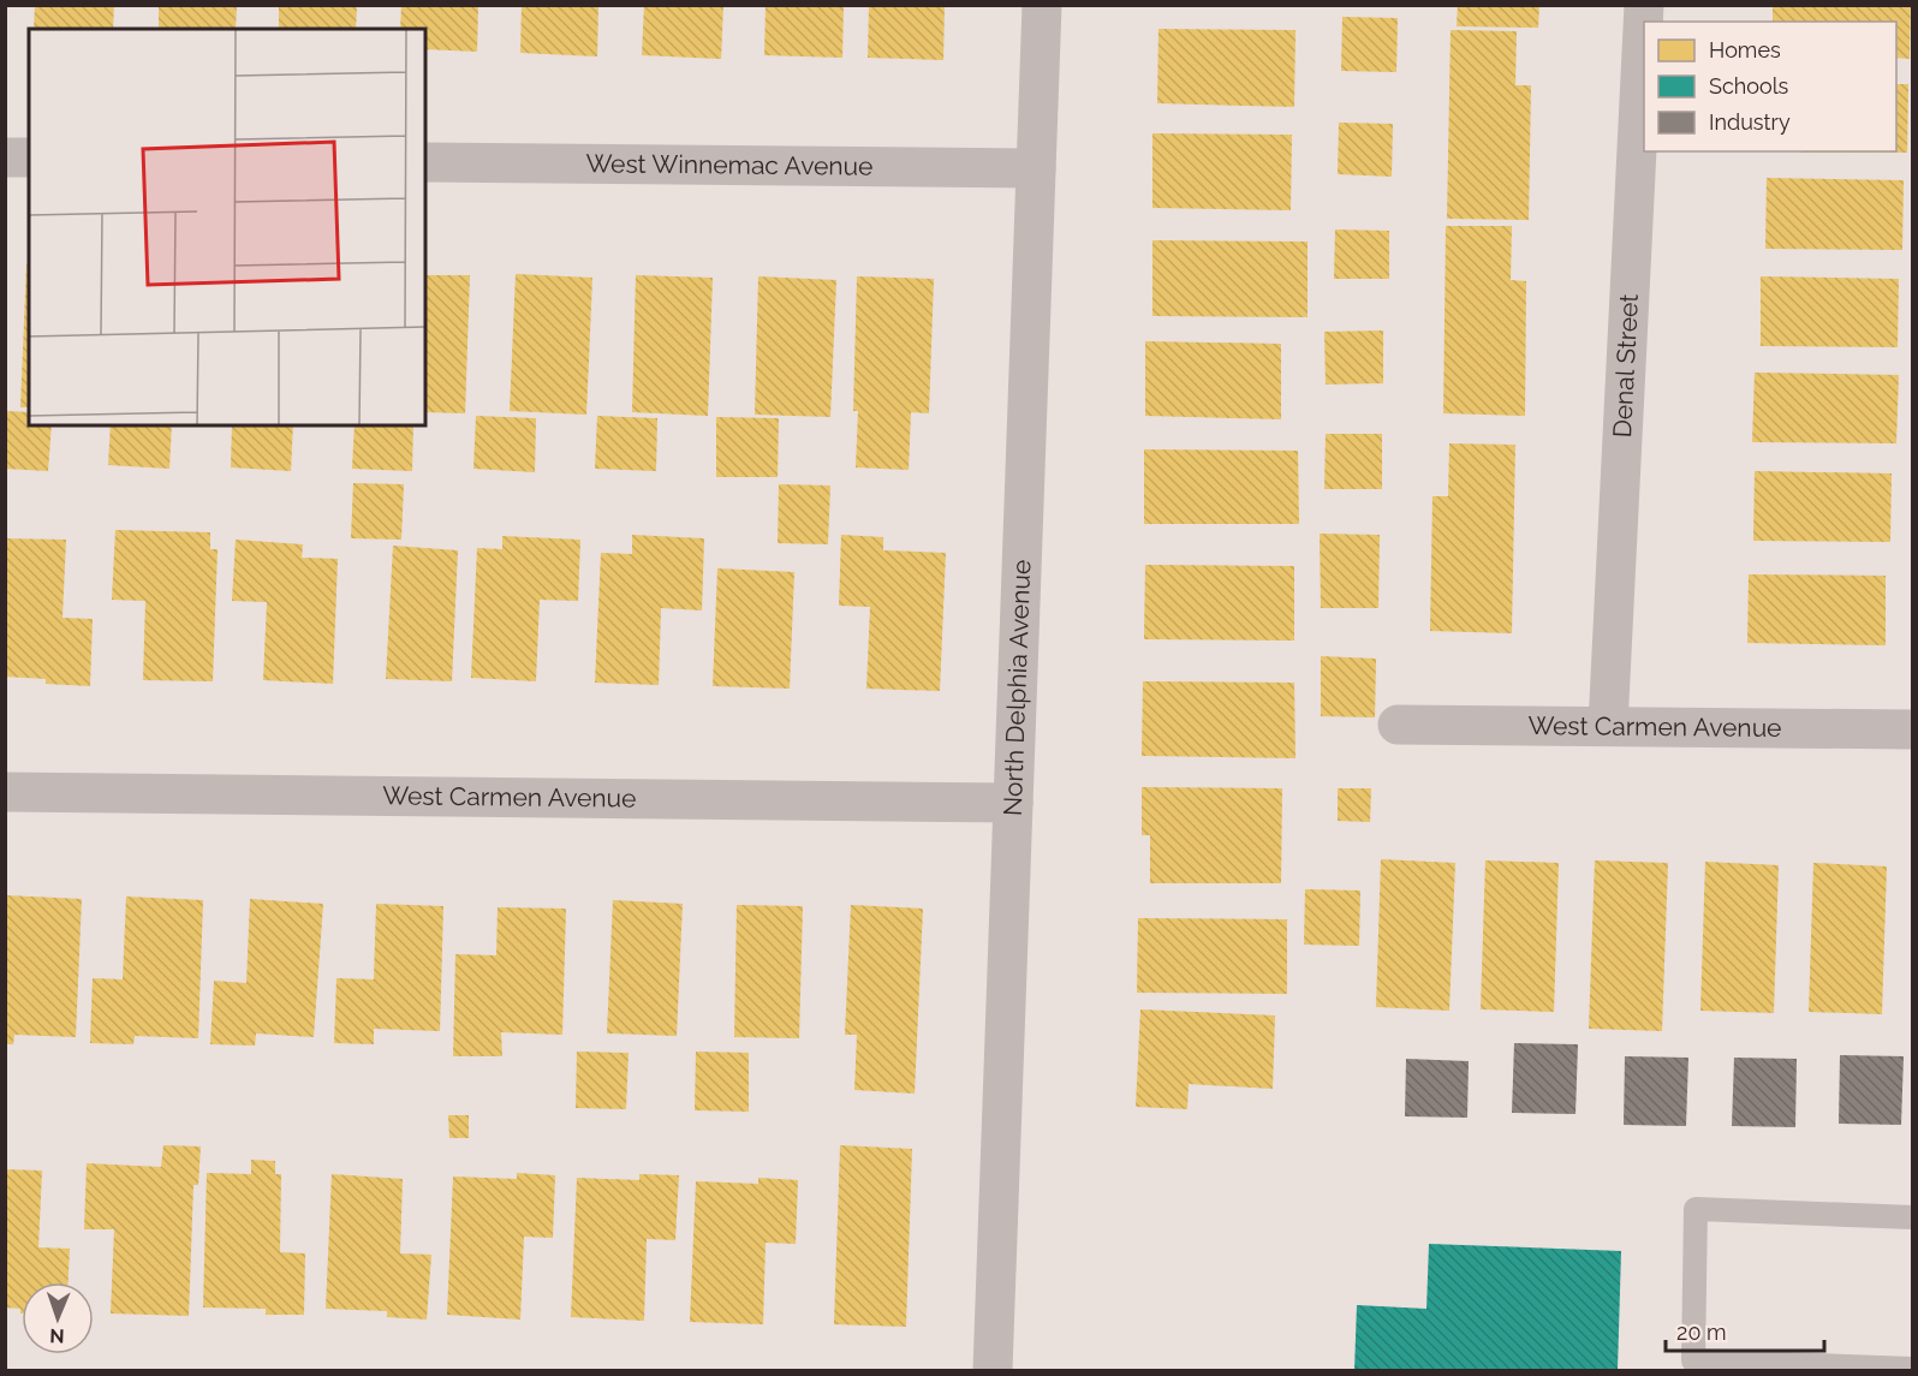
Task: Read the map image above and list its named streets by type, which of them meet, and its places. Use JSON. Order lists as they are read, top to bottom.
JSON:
{
  "streets": {
    "street": [
      "West Winnemac Avenue",
      "Denal Street",
      "North Delphia Avenue",
      "West Carmen Avenue"
    ]
  },
  "crossings": [
    ["West Winnemac Avenue", "North Delphia Avenue"],
    ["Denal Street", "West Carmen Avenue"],
    ["North Delphia Avenue", "West Carmen Avenue"]
  ],
  "legend": ["Homes", "Schools", "Industry"],
  "scale_bar": "20 m",
  "north": "bottom"
}
